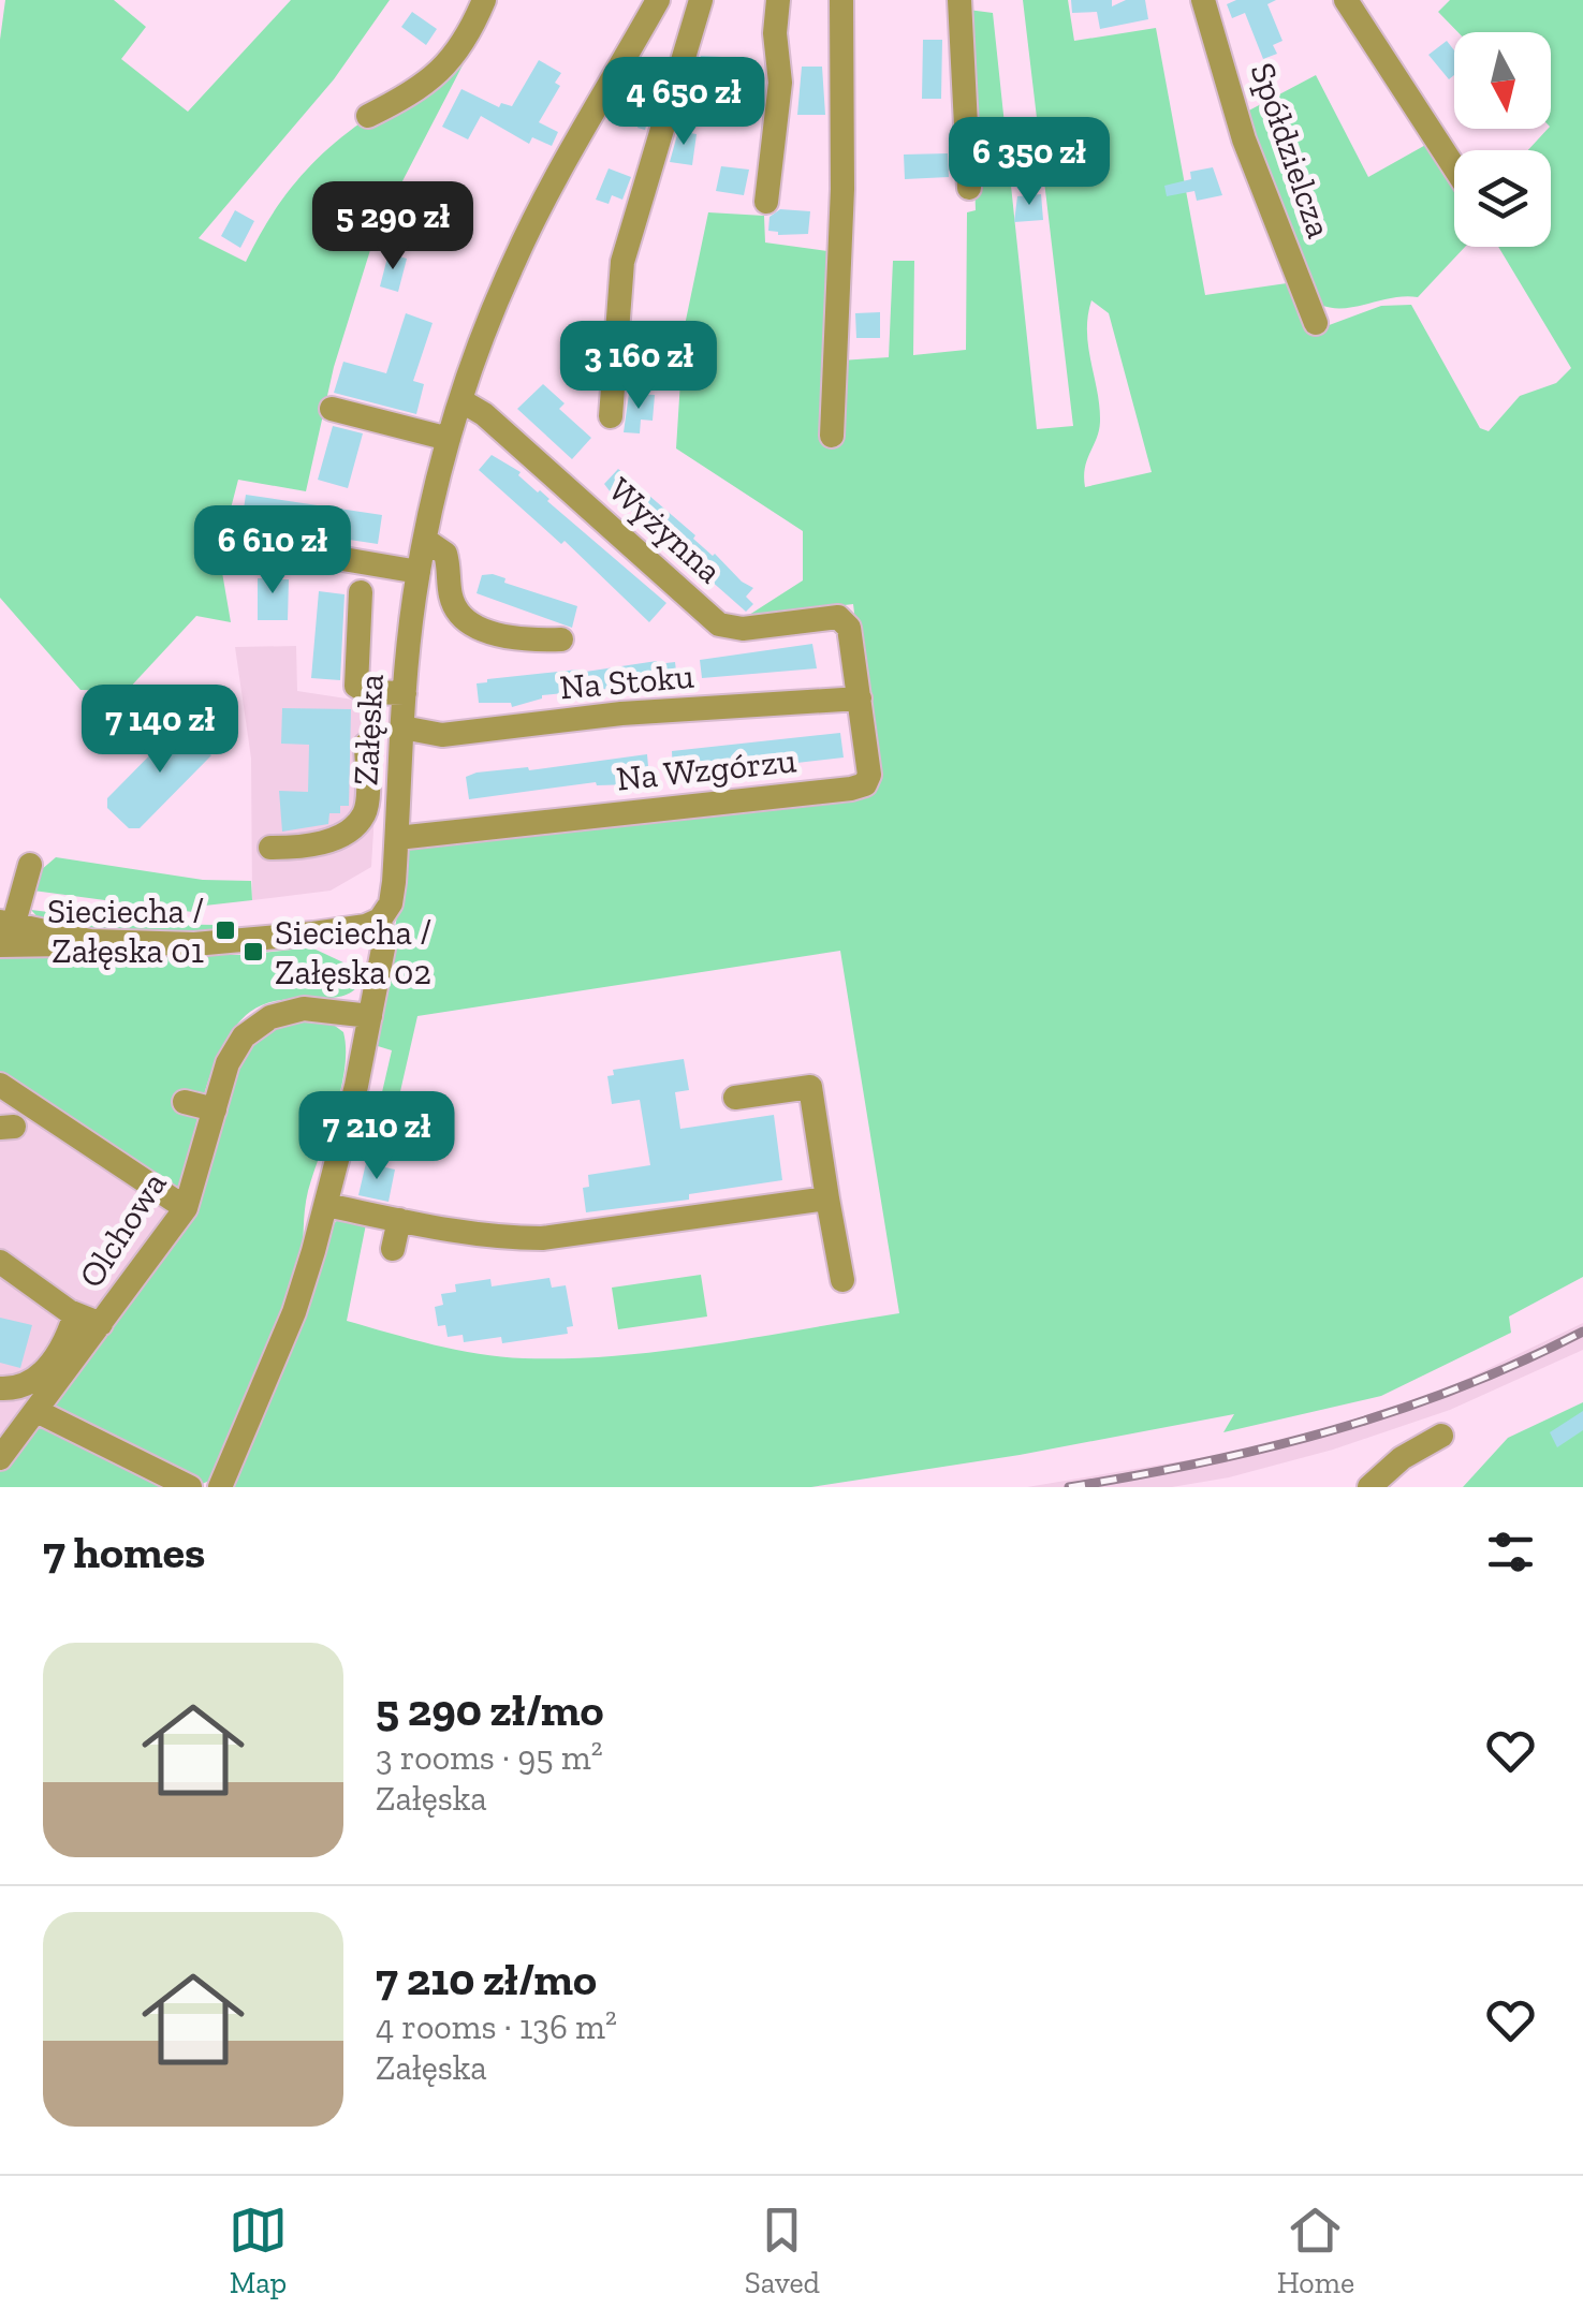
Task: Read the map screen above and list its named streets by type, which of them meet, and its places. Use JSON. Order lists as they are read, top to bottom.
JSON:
{
  "streets": {
    "street": [
      "Spółdzielcza",
      "Wyżynna",
      "Na Stoku",
      "Załęska",
      "Na Wzgórzu",
      "Olchowa"
    ]
  },
  "crossings": [
    ["Wyżynna", "Załęska"],
    ["Wyżynna", "Na Wzgórzu"],
    ["Na Stoku", "Załęska"],
    ["Na Stoku", "Na Wzgórzu"],
    ["Załęska", "Na Wzgórzu"],
    ["Załęska", "Olchowa"]
  ],
  "places": {
    "transit": ["Sieciecha / Załęska 01", "Sieciecha / Załęska 02"]
  },
  "north": "bottom",
  "page": {
    "price": [
      "4 650 zł",
      "6 350 zł",
      "5 290 zł",
      "3 160 zł",
      "6 610 zł",
      "7 140 zł",
      "7 210 zł"
    ],
    "heading": "7 homes",
    "list": [
      {
        "name": "5 290 zł/mo",
        "note": "3 rooms · 95 m² · Załęska"
      },
      {
        "name": "7 210 zł/mo",
        "note": "4 rooms · 136 m² · Załęska"
      }
    ],
    "tabs": ["Map", "Saved", "Home"]
  }
}
